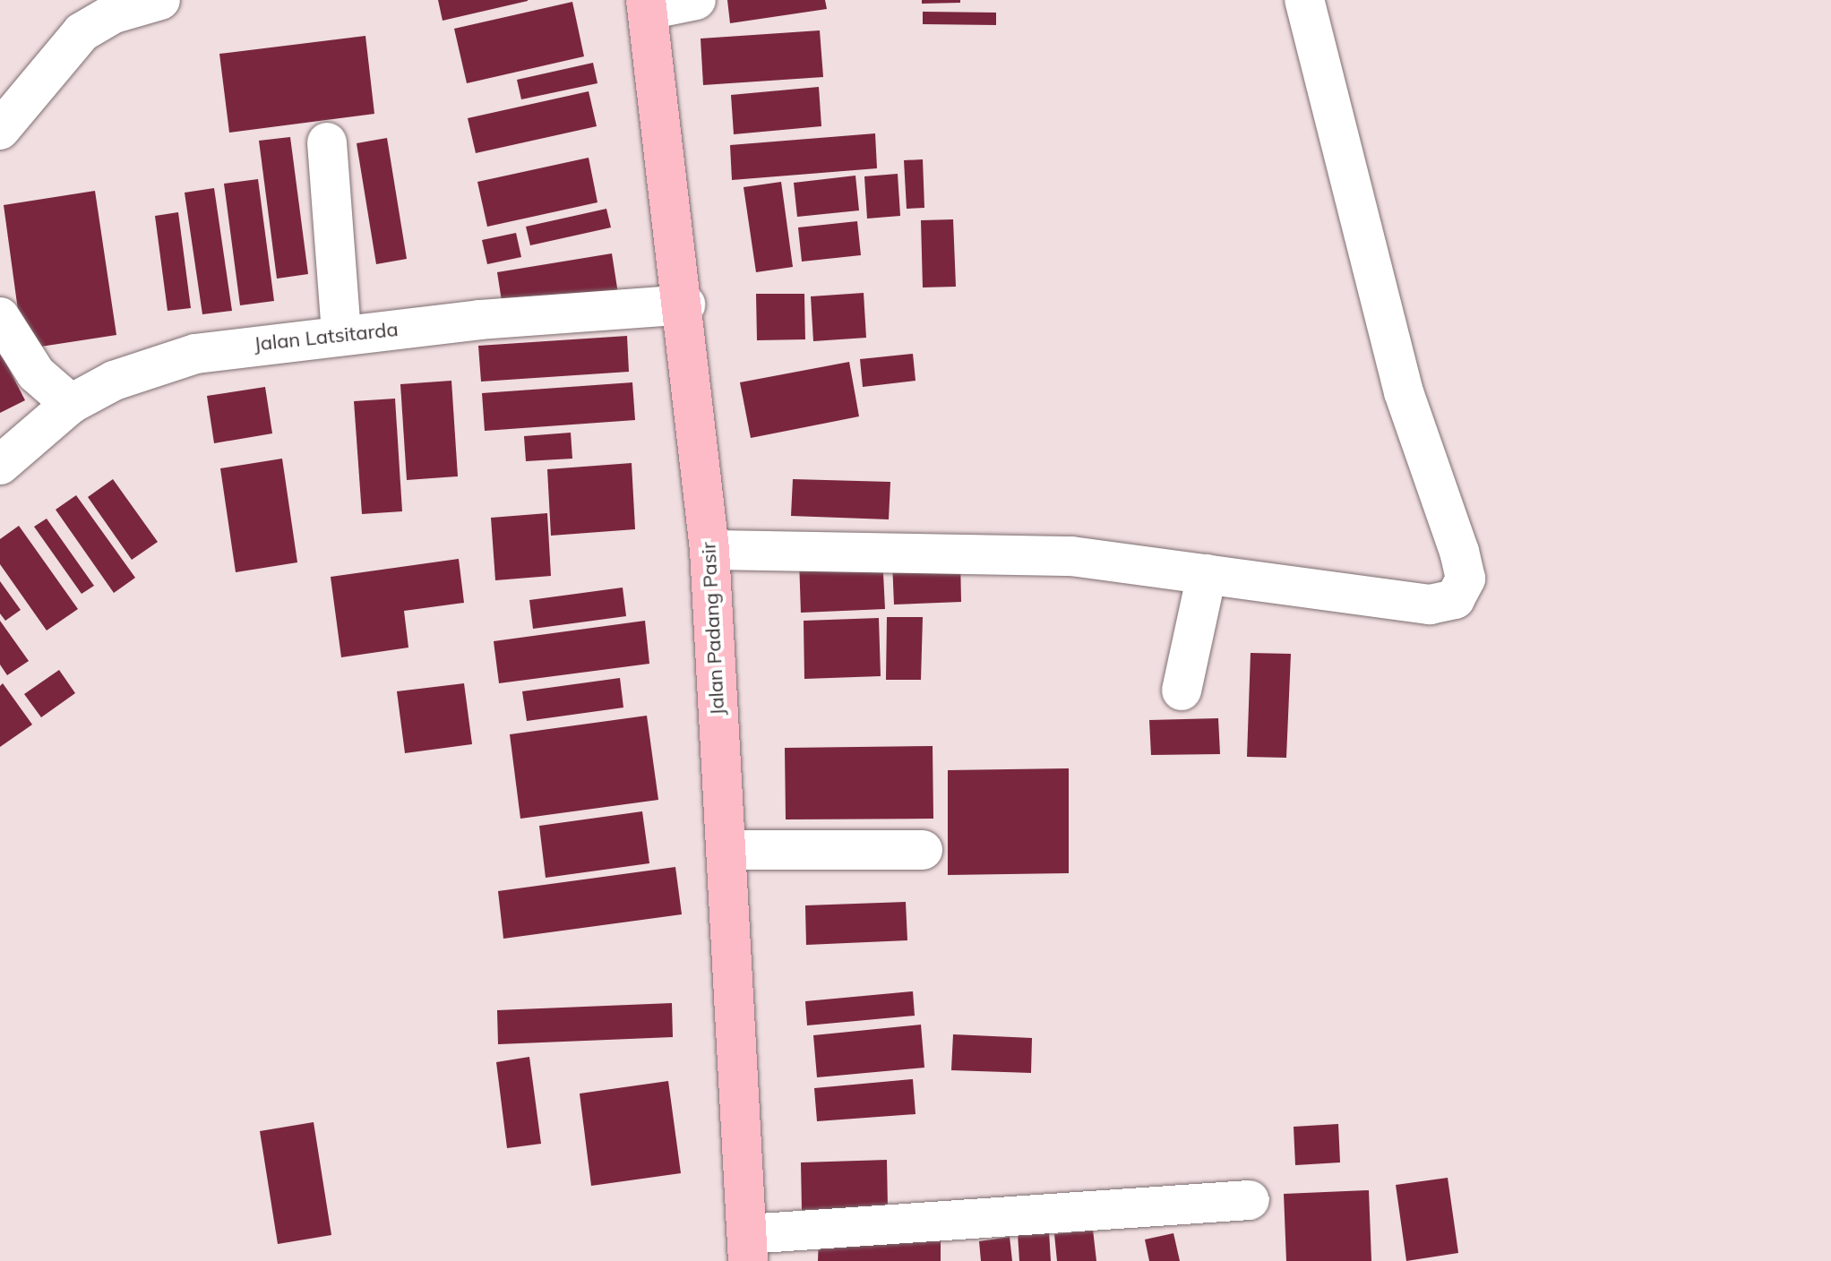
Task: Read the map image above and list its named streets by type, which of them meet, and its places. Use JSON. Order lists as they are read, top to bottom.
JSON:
{
  "streets": {
    "highway": ["Jalan Padang Pasir"],
    "street": ["Jalan Latsitarda"]
  },
  "crossings": [
    ["Jalan Latsitarda", "Jalan Padang Pasir"]
  ]
}
